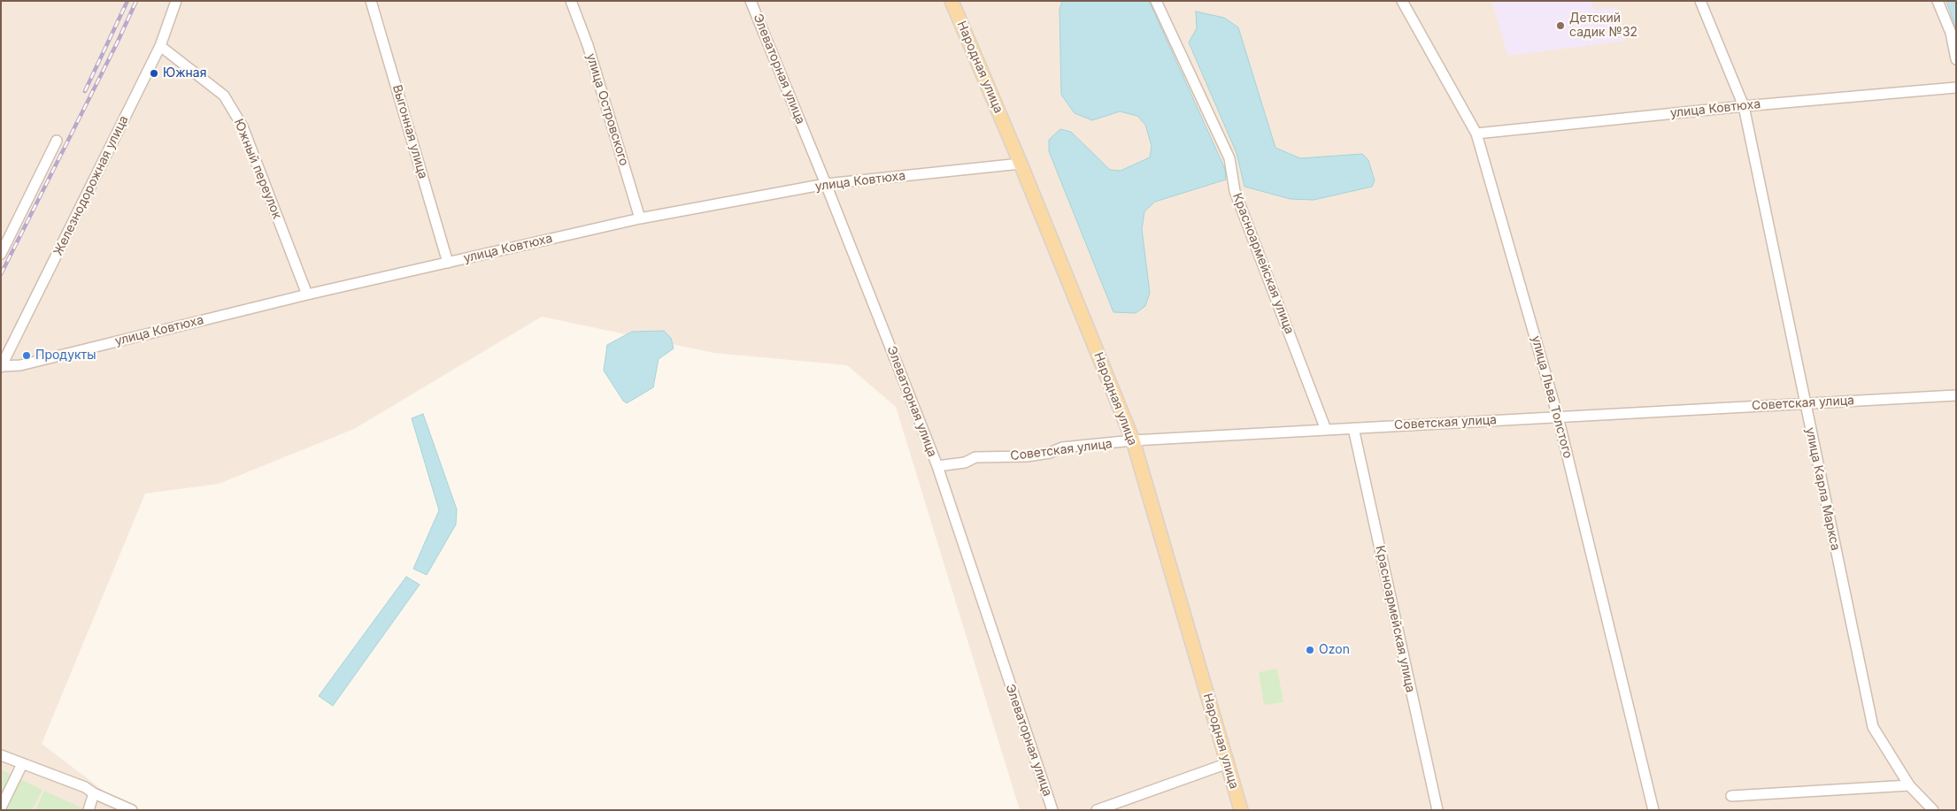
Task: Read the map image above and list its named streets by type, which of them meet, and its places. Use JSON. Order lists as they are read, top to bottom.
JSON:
{
  "streets": {
    "main road": ["Народная улица"],
    "street": [
      "Элеваторная улица",
      "улица Ковтюха",
      "улица Островского",
      "Выгонная улица",
      "Южный переулок",
      "Железнодорожная улица",
      "Красноармейская улица",
      "улица Льва Толстого",
      "Советская улица",
      "улица Карла Маркса"
    ]
  },
  "crossings": [
    ["Народная улица", "улица Ковтюха"],
    ["Народная улица", "Советская улица"],
    ["Элеваторная улица", "улица Ковтюха"],
    ["Элеваторная улица", "Советская улица"],
    ["улица Ковтюха", "улица Островского"],
    ["улица Ковтюха", "Выгонная улица"],
    ["улица Ковтюха", "Южный переулок"],
    ["улица Ковтюха", "Железнодорожная улица"],
    ["улица Ковтюха", "улица Льва Толстого"],
    ["улица Ковтюха", "улица Карла Маркса"],
    ["Южный переулок", "Железнодорожная улица"],
    ["Красноармейская улица", "Советская улица"],
    ["улица Льва Толстого", "Советская улица"],
    ["Советская улица", "улица Карла Маркса"]
  ],
  "places": [
    "Детский садик №32",
    "Южная",
    "Продукты",
    "Ozon"
  ]
}
